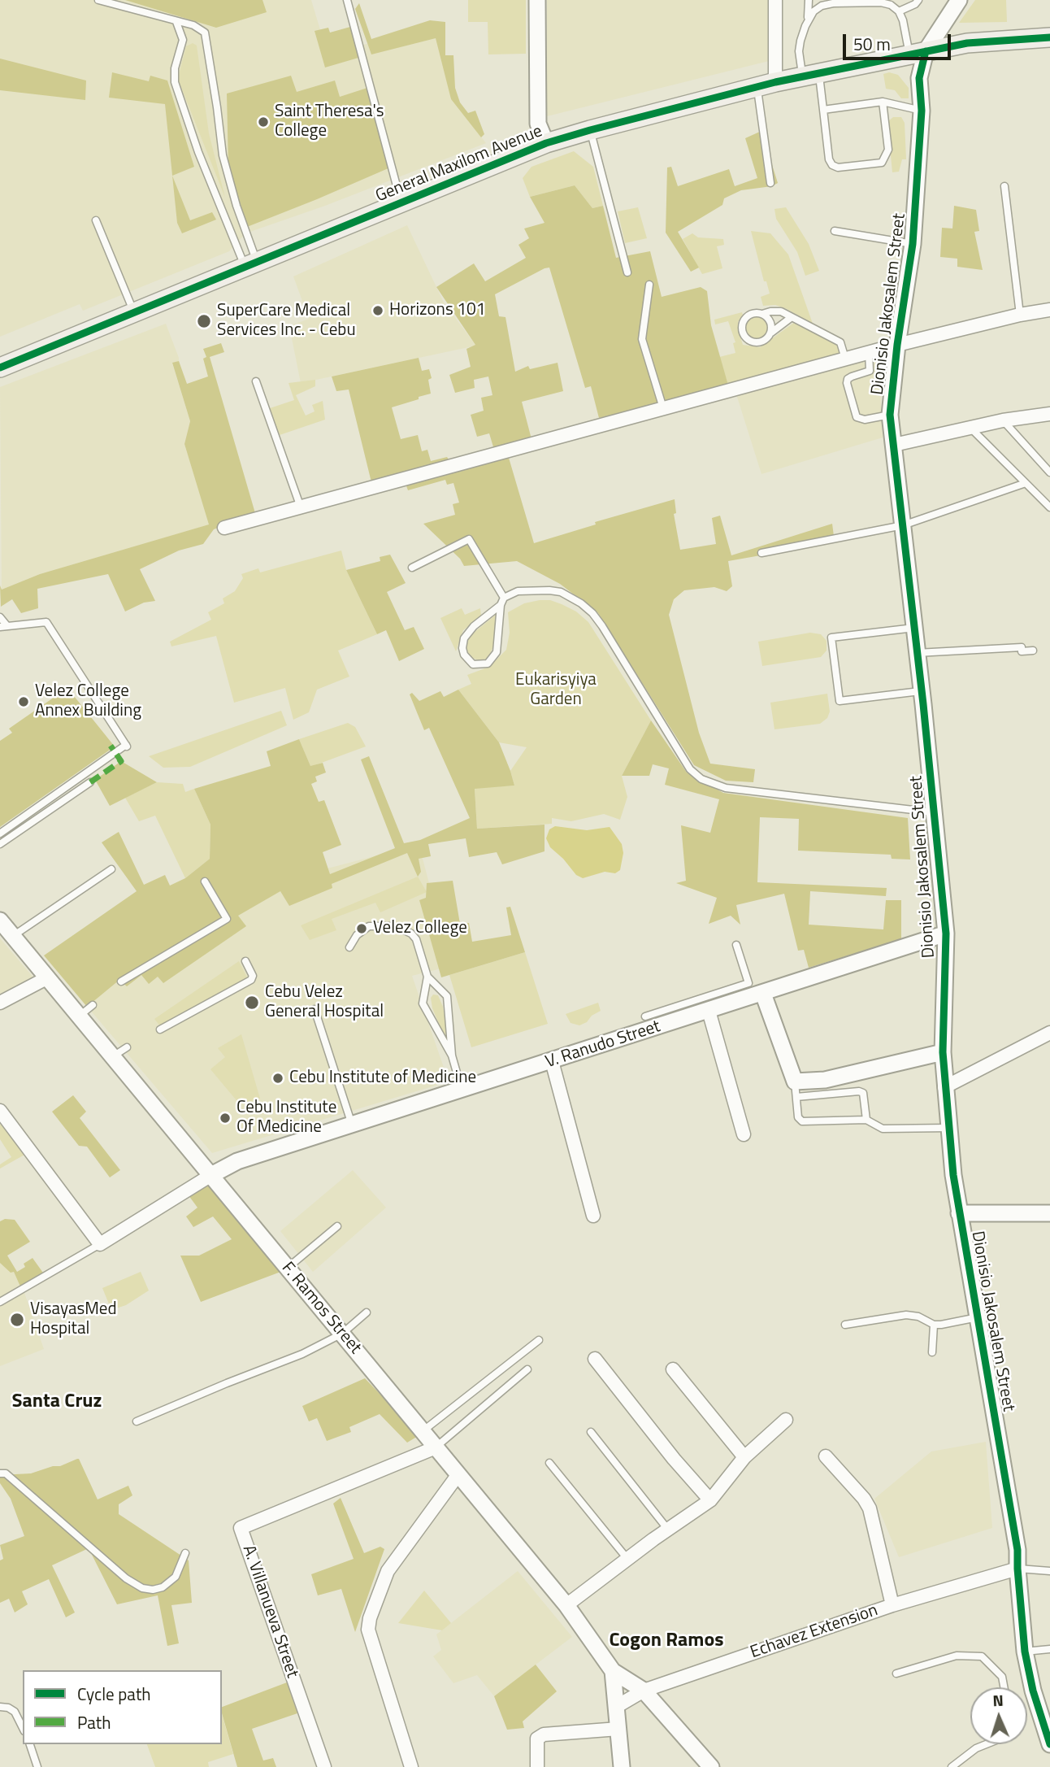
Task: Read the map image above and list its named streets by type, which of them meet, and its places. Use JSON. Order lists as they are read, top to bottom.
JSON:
{
  "streets": {
    "main road": ["General Maxilom Avenue"],
    "street": [
      "Dionisio Jakosalem Street",
      "V. Ranudo Street",
      "F. Ramos Street",
      "A. Villanueva Street",
      "Echavez Extension"
    ]
  },
  "crossings": [
    ["General Maxilom Avenue", "Dionisio Jakosalem Street"],
    ["Dionisio Jakosalem Street", "V. Ranudo Street"],
    ["Dionisio Jakosalem Street", "Echavez Extension"],
    ["V. Ranudo Street", "F. Ramos Street"],
    ["F. Ramos Street", "A. Villanueva Street"],
    ["F. Ramos Street", "Echavez Extension"]
  ],
  "districts": ["Santa Cruz", "Cogon Ramos"],
  "parks": ["Eukarisyiya Garden"],
  "places": [
    "Saint Theresa's College",
    "Horizons 101",
    "SuperCare Medical Services Inc. - Cebu",
    "Velez College Annex Building",
    "Velez College",
    "Cebu Velez General Hospital",
    "Cebu Institute of Medicine",
    "Cebu Institute Of Medicine",
    "VisayasMed Hospital"
  ],
  "legend": ["Cycle path", "Path"],
  "scale_bar": "50 m",
  "north": "top"
}
